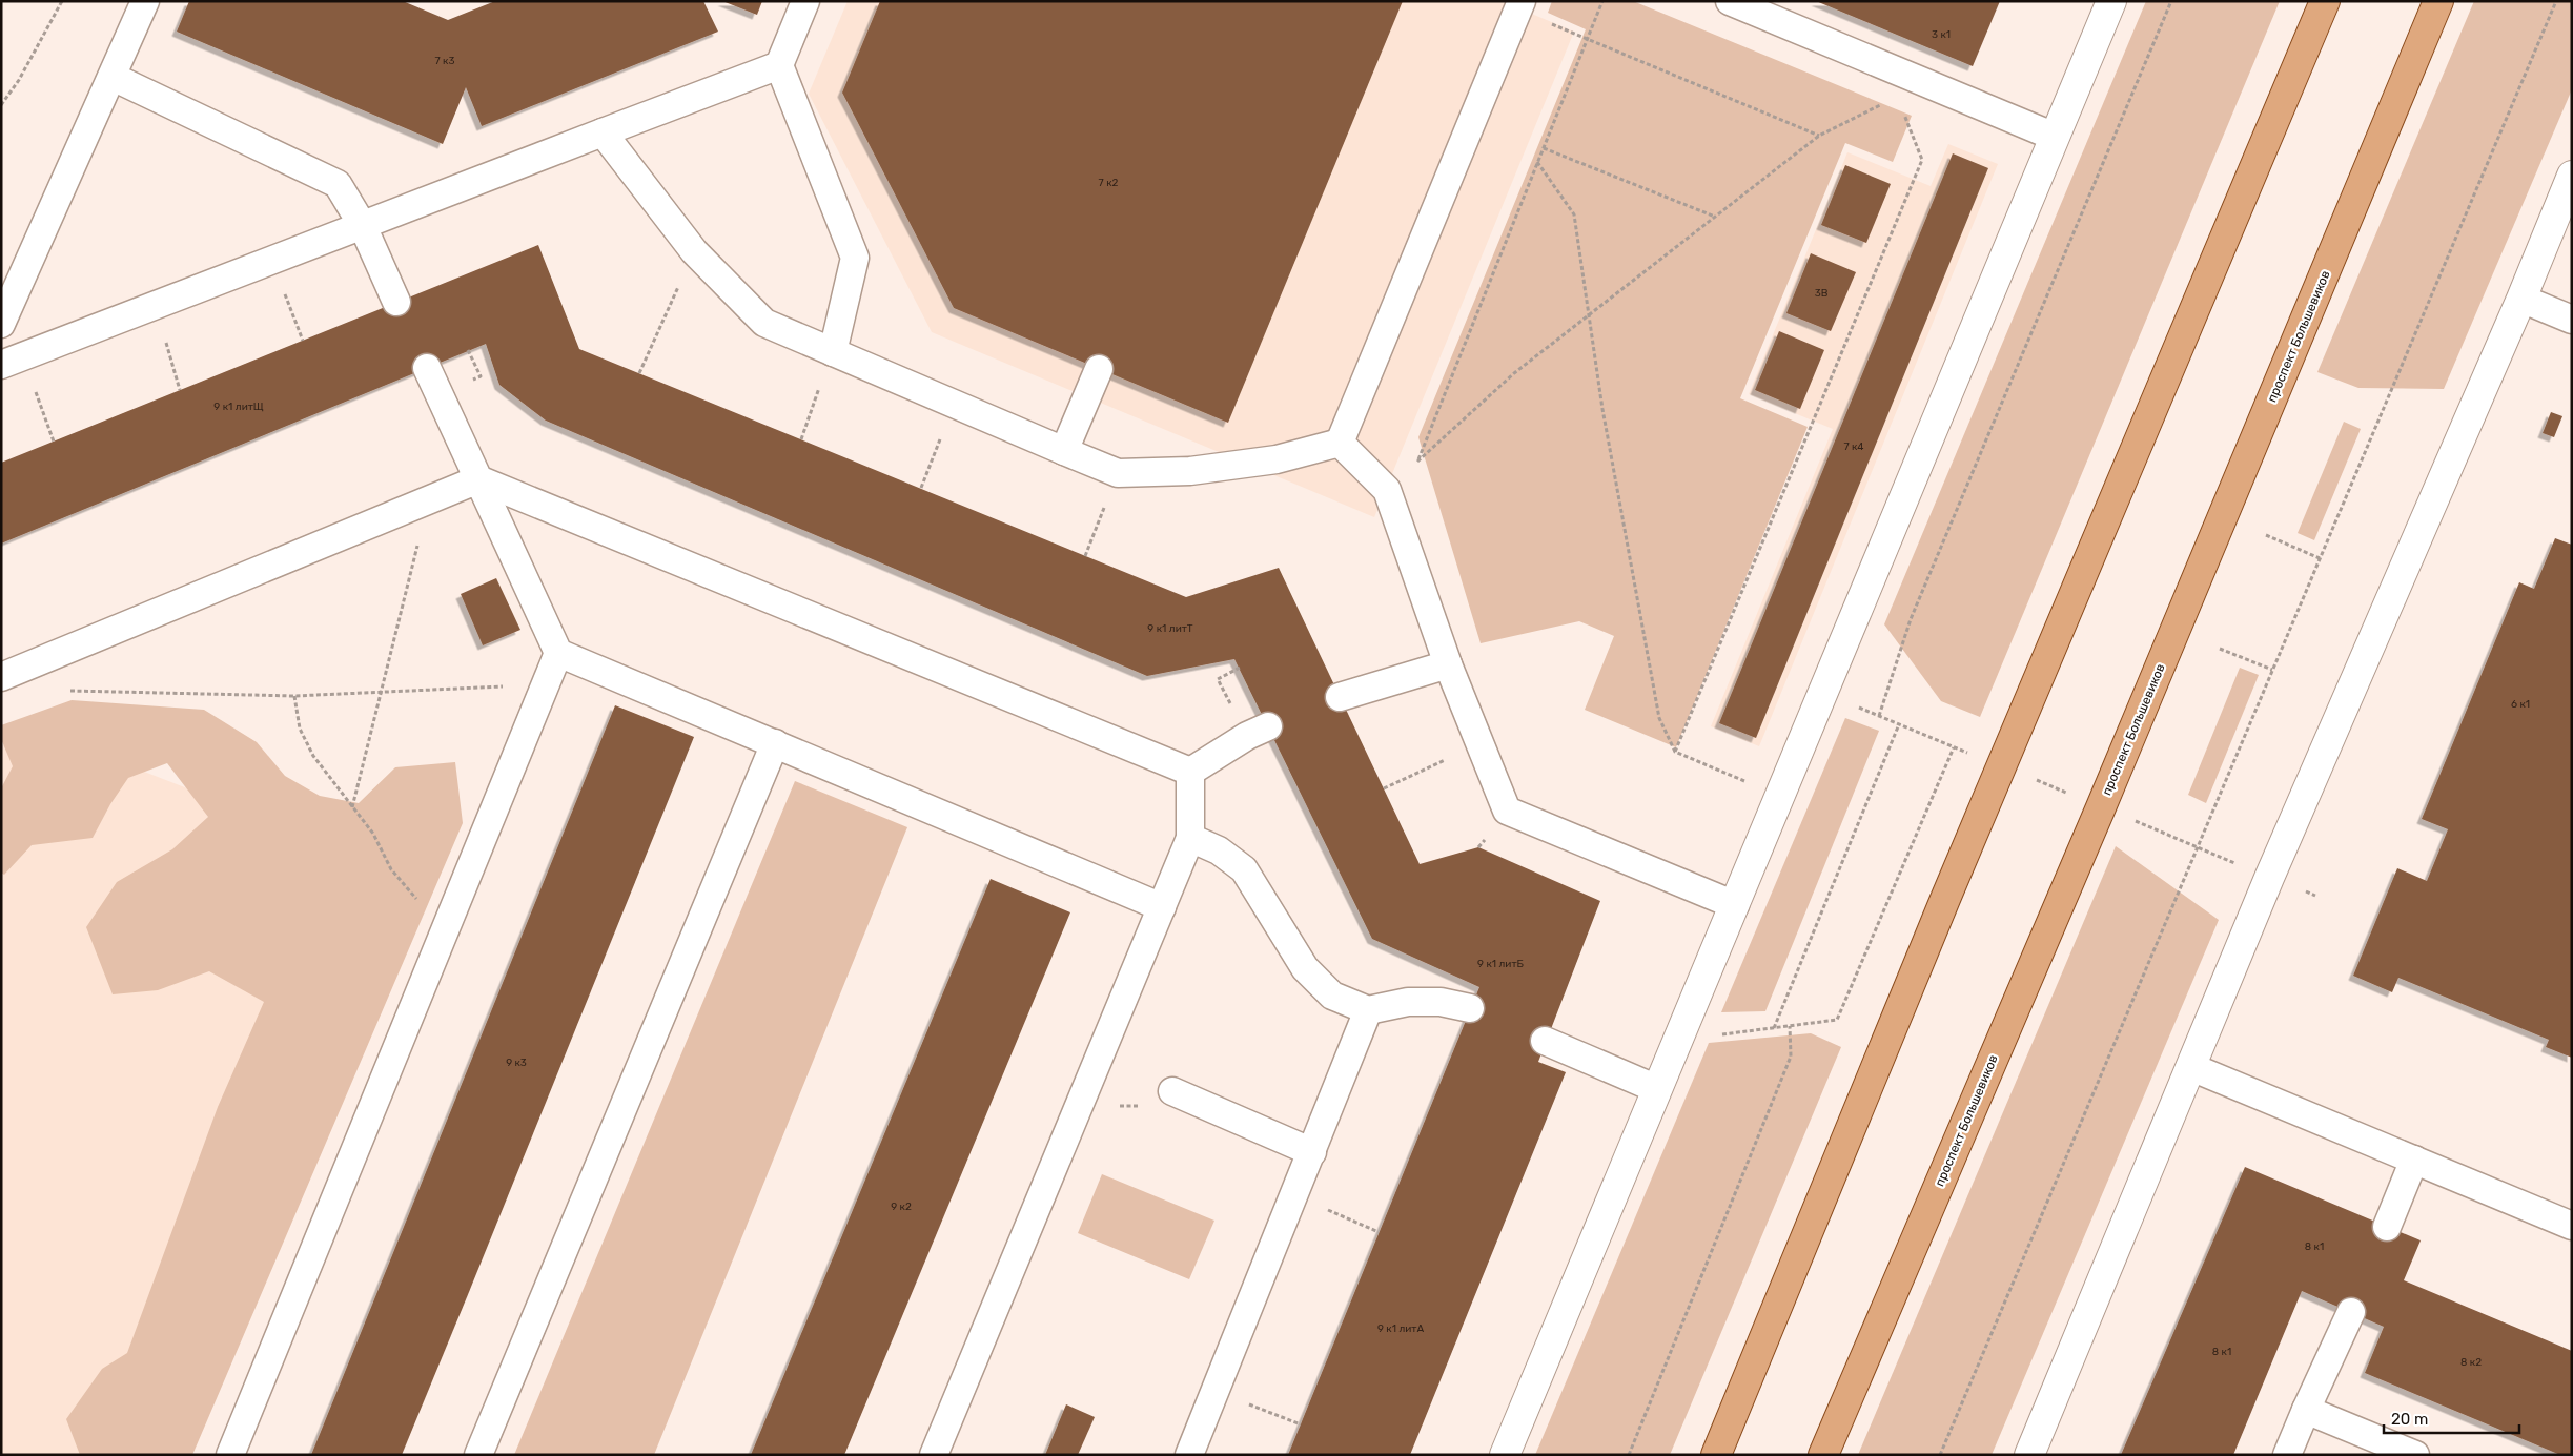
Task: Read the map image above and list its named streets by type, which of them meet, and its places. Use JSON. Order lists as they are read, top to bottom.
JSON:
{
  "streets": {
    "main road": ["проспект Большевиков"]
  },
  "house_numbers": [
    "3 к1",
    "7 к3",
    "7 к2",
    "3В",
    "9 к1 литЩ",
    "7 к4",
    "9 к1 литТ",
    "6 к1",
    "9 к1 литБ",
    "9 к3",
    "9 к2",
    "8 к1",
    "9 к1 литА",
    "8 к1",
    "8 к2"
  ],
  "scale_bar": "20 m"
}
